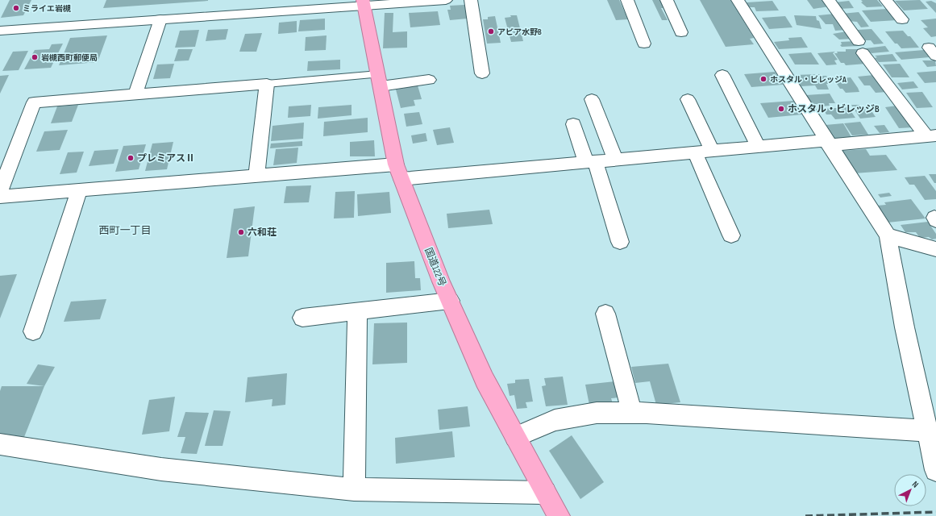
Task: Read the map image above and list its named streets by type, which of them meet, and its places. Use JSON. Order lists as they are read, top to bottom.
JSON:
{
  "streets": {
    "highway": ["国道122号"]
  },
  "districts": ["西町一丁目"],
  "places": [
    "ミライエ岩槻",
    "アピア水野B",
    "岩槻西町郵便局",
    "ホスタル・ビレッジA",
    "ホスタル・ビレッジB",
    "プレミアスⅡ",
    "六和荘"
  ],
  "north": "top right"
}
